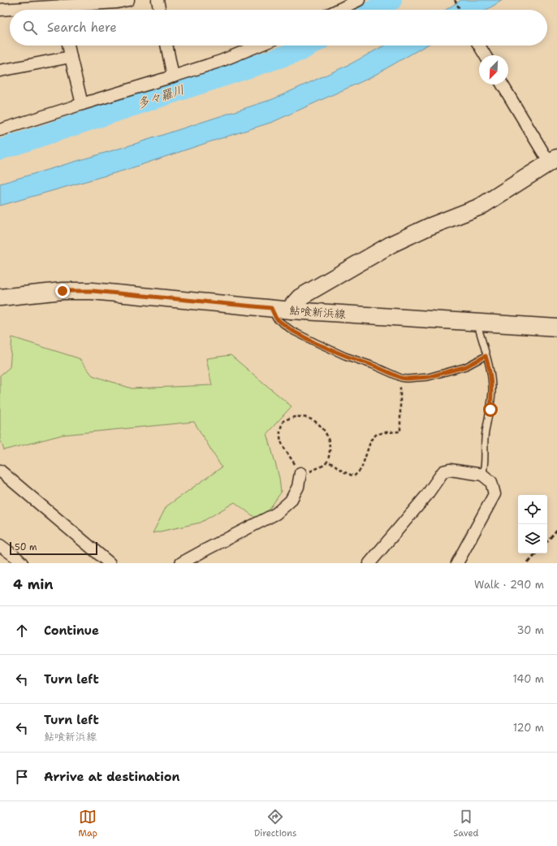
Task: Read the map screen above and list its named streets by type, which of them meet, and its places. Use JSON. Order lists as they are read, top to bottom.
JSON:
{
  "streets": {
    "main road": ["鮎喰新浜線"]
  },
  "water": ["多々羅川"],
  "scale_bar": "50 m",
  "north": "bottom left",
  "page": {
    "search": "Search here",
    "scale": "50 m",
    "heading": ["4 min", "Walk · 290 m"],
    "list": [
      ["Continue", "30 m"],
      ["Turn left", "140 m"],
      ["Turn left", "鮎喰新浜線", "120 m"],
      "Arrive at destination"
    ],
    "nav": ["Map", "Directions", "Saved"]
  }
}
